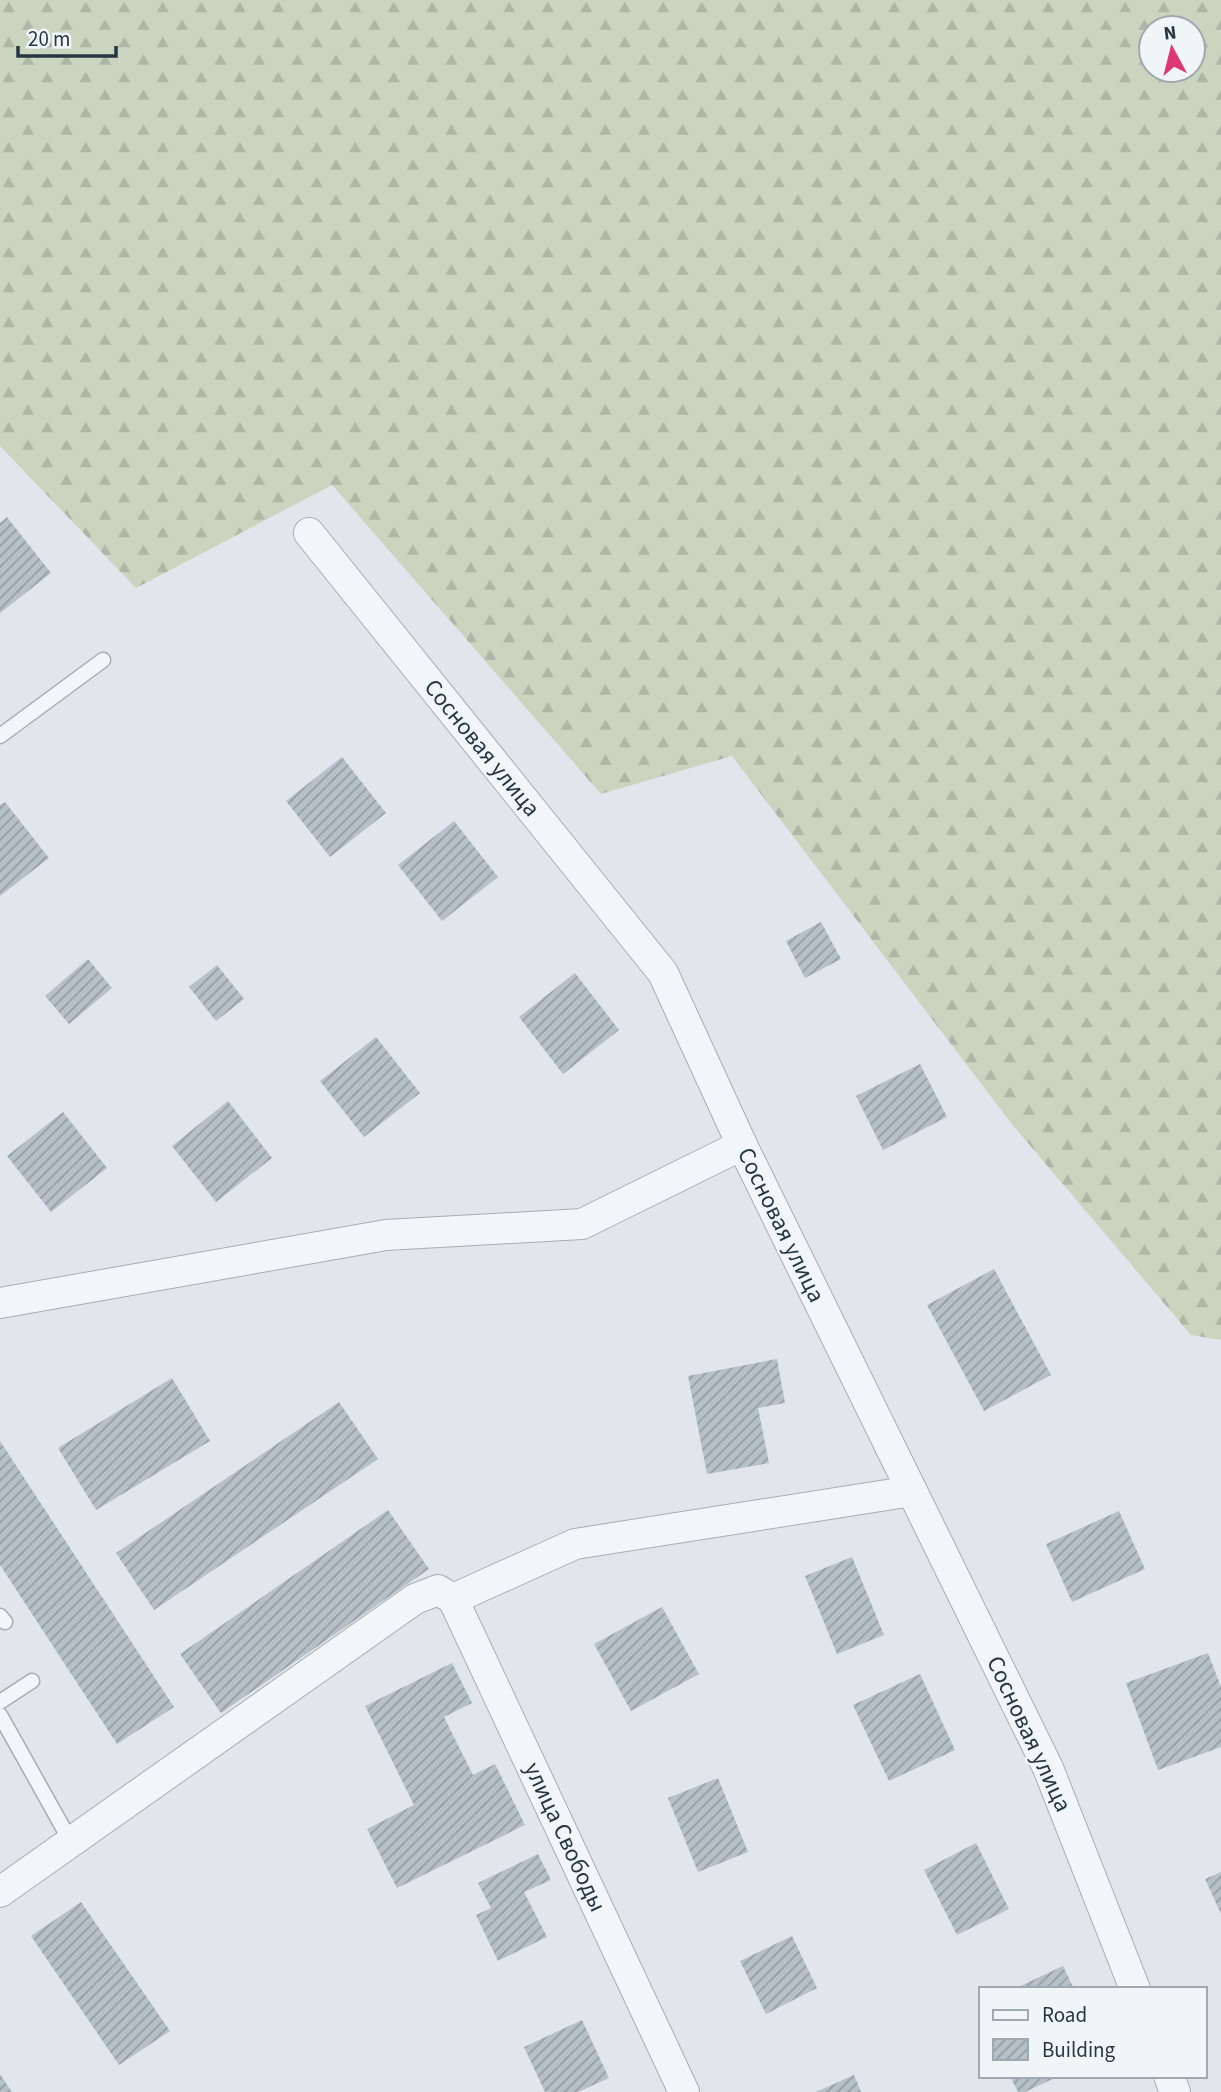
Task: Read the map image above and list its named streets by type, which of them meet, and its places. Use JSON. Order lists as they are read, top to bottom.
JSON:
{
  "streets": {
    "street": ["Сосновая улица", "улица Свободы"]
  },
  "legend": ["Road", "Building"],
  "scale_bar": "20 m",
  "north": "top"
}
